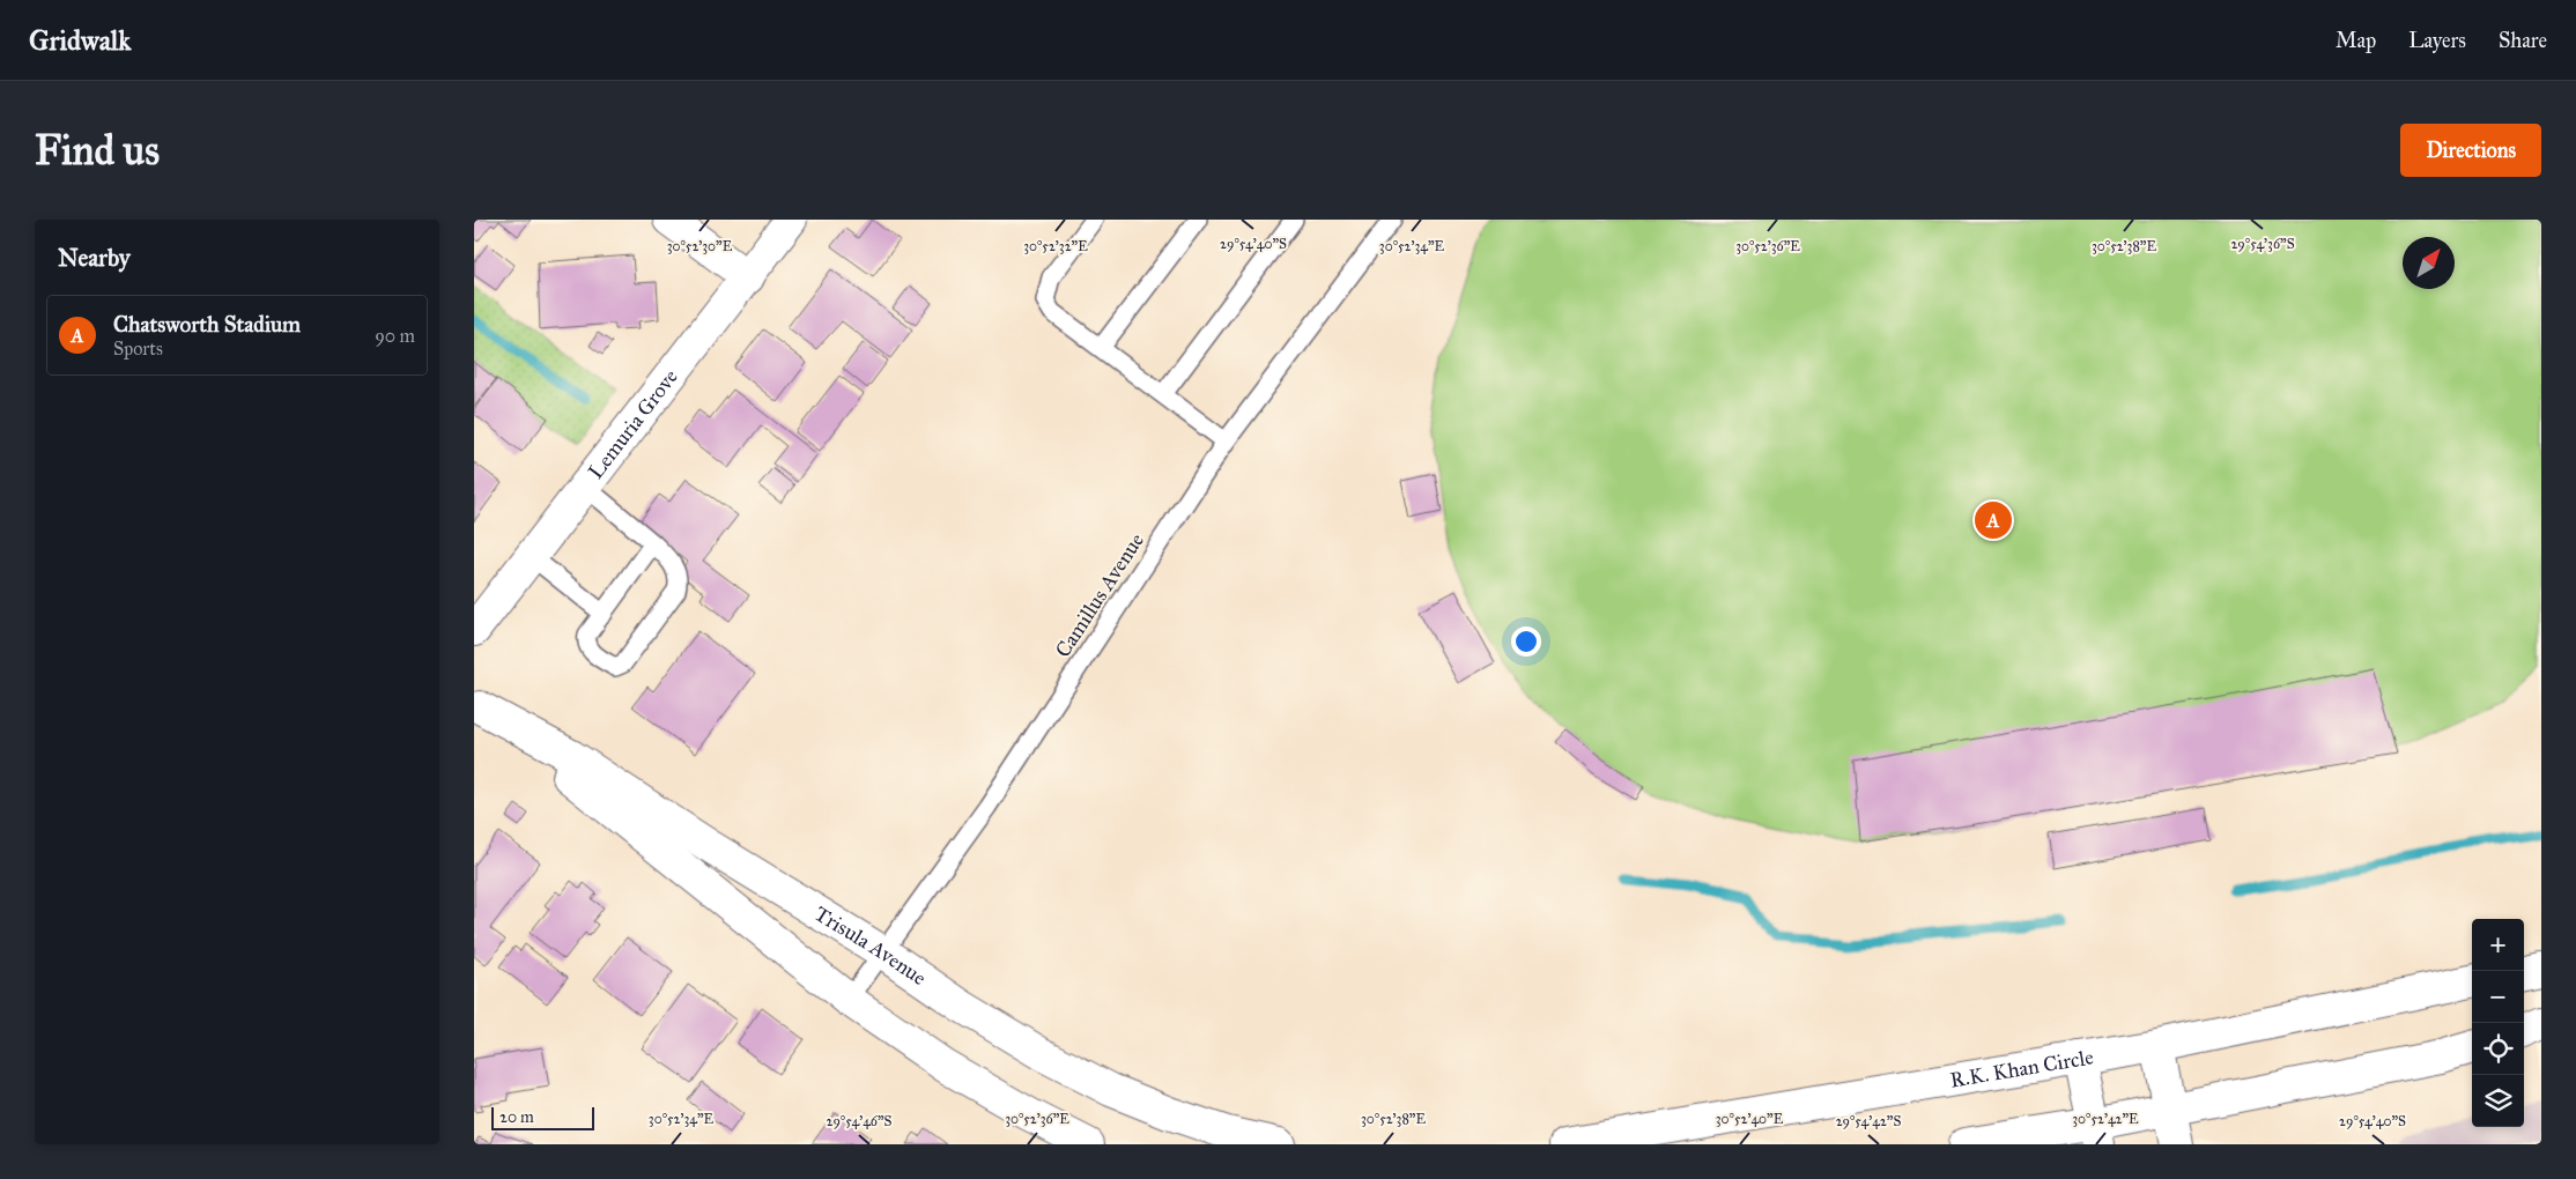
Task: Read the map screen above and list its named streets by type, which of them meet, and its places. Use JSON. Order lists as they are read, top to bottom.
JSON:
{
  "streets": {
    "street": ["Lemuria Grove", "Trisula Avenue", "R.K. Khan Circle"],
    "lane": ["Camillus Avenue"]
  },
  "crossings": [
    ["Camillus Avenue", "Trisula Avenue"]
  ],
  "scale_bar": "20 m",
  "north": "top right",
  "page": {
    "header": "Gridwalk",
    "nav": ["Map", "Layers", "Share"],
    "buttons": "Directions",
    "title": "Find us",
    "heading": "Nearby",
    "list": [
      {
        "mark": "A",
        "name": "Chatsworth Stadium",
        "note": "Sports",
        "value": "90 m"
      }
    ],
    "pins": "A",
    "map_buttons": ["+", "−"],
    "scale": "20 m"
  },
  "coordinates": [
    "29°54'40\"S",
    "29°54'36\"S",
    "30°52'32\"E",
    "30°52'34\"E",
    "30°52'36\"E",
    "30°52'38\"E",
    "30°52'30\"E",
    "30°52'40\"E",
    "30°52'42\"E",
    "29°54'46\"S",
    "29°54'42\"S"
  ]
}
